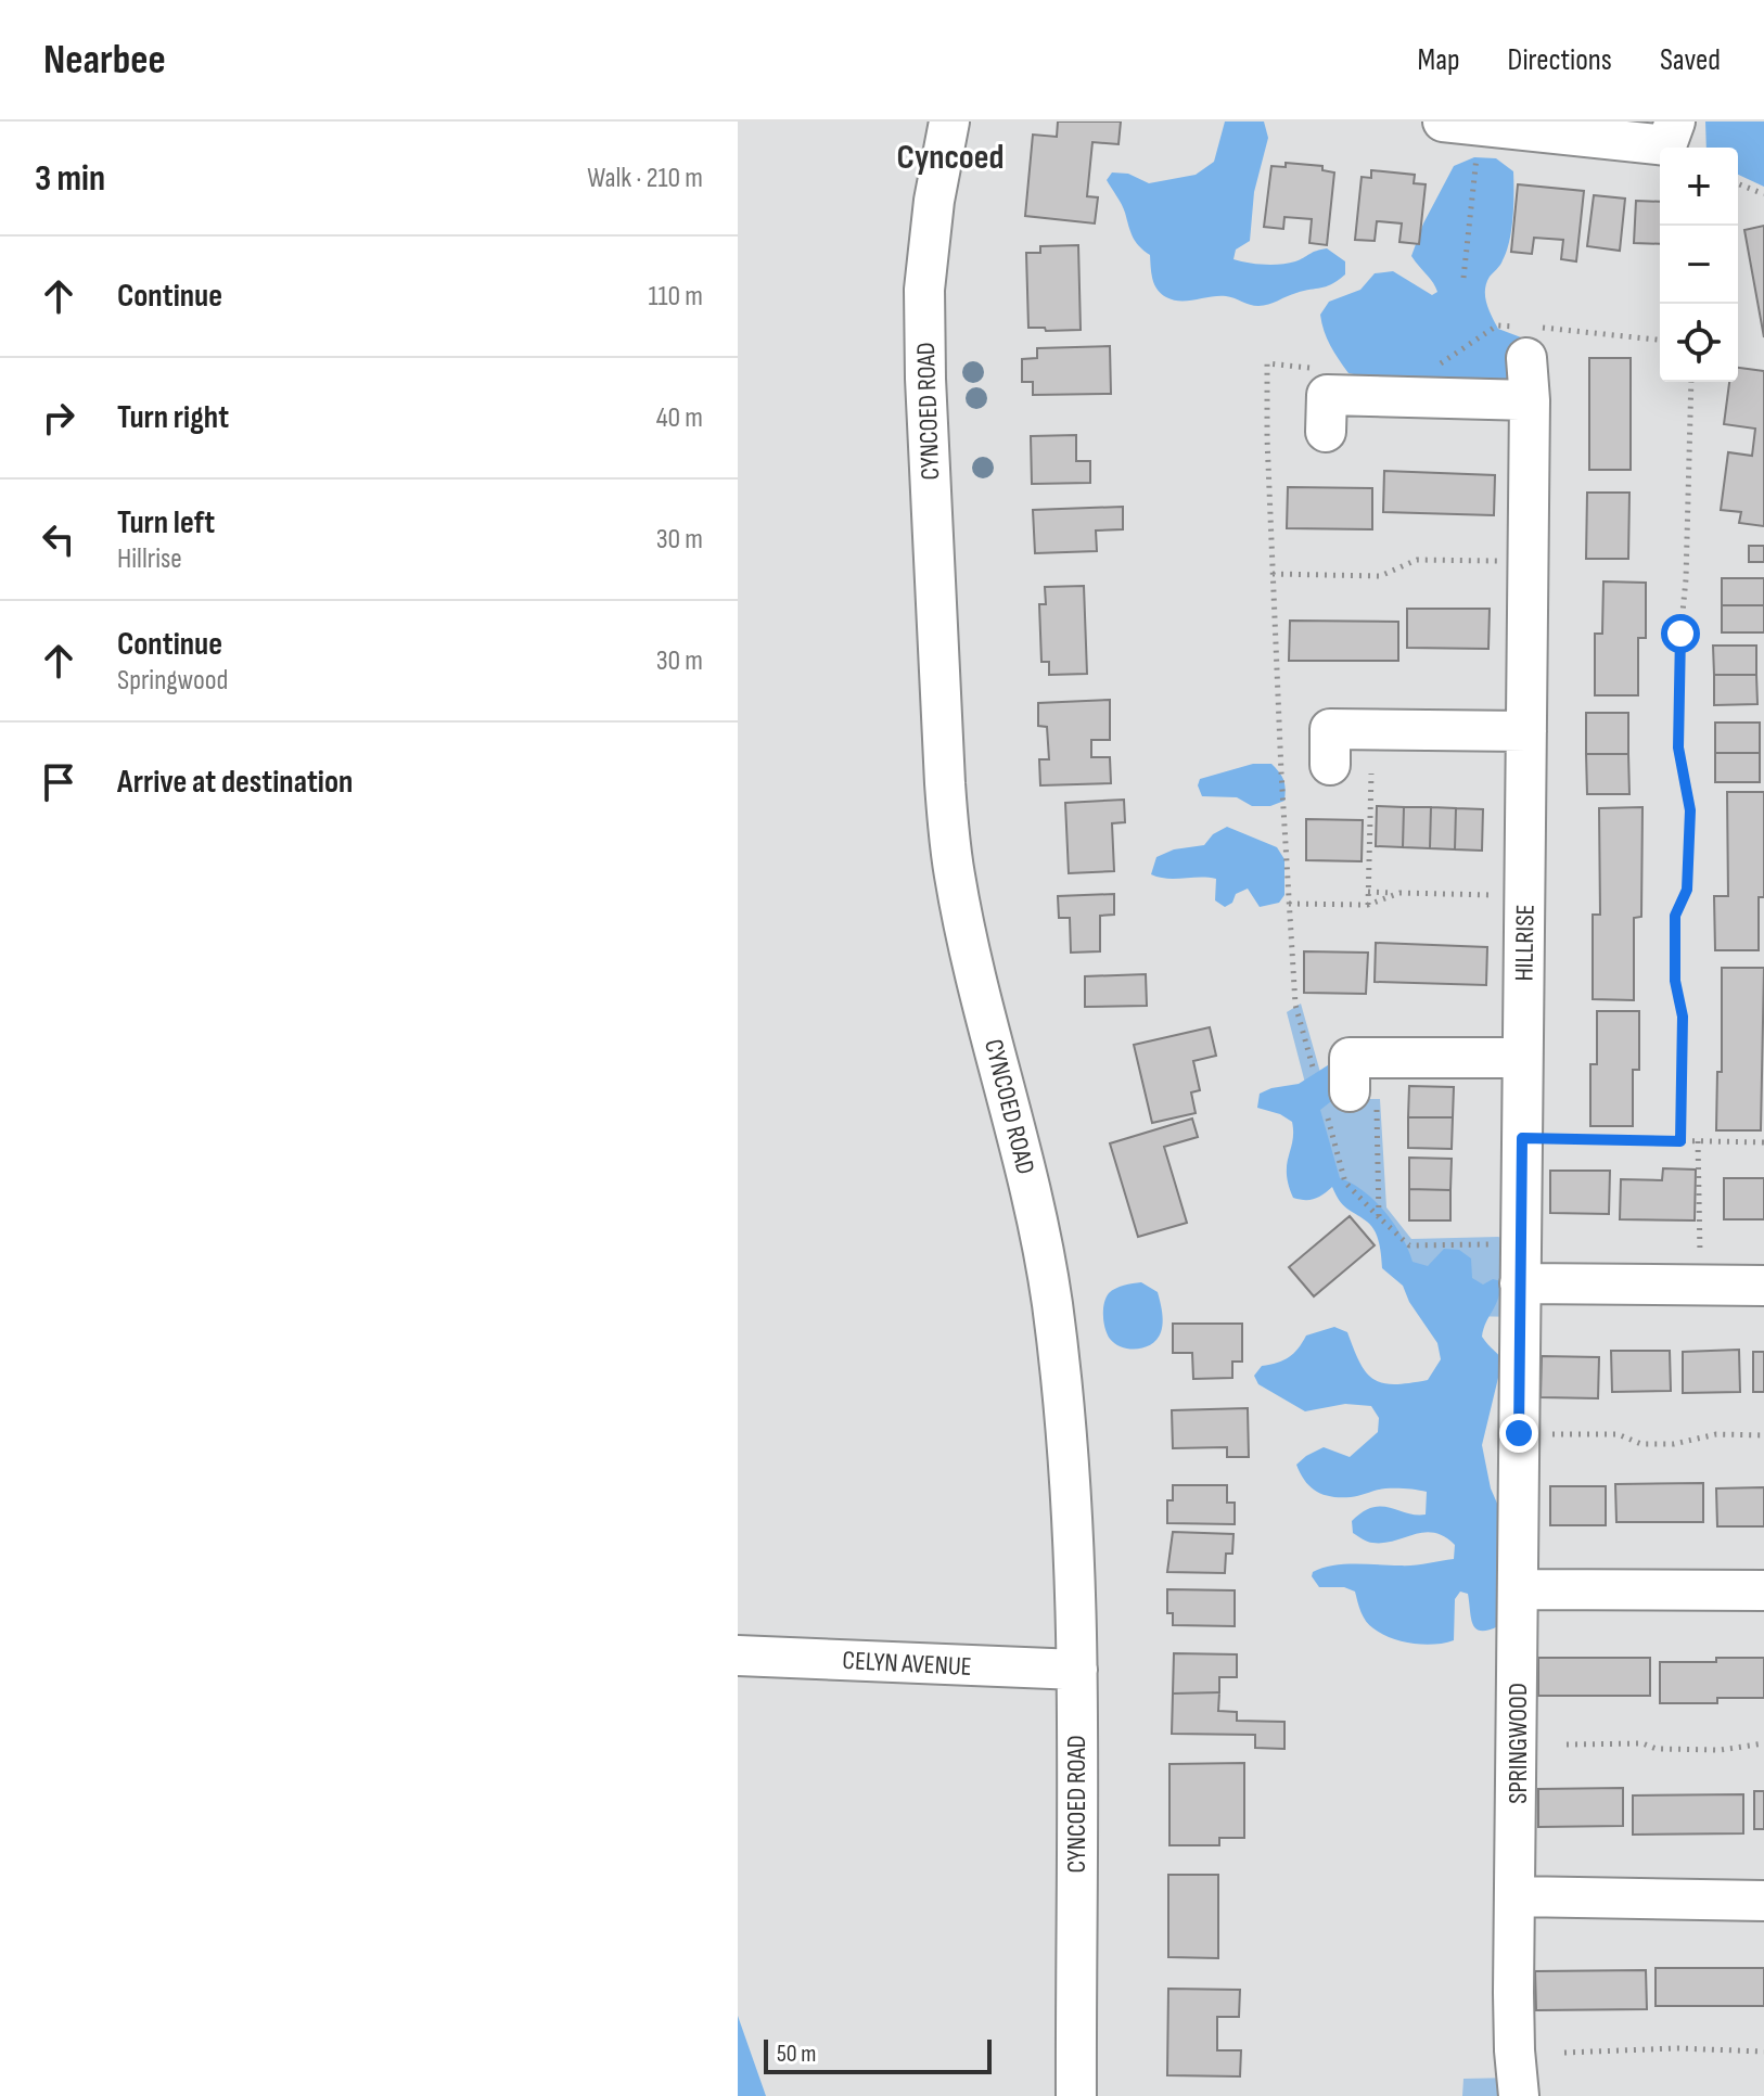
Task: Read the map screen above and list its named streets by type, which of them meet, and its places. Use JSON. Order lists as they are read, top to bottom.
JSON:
{
  "streets": {
    "street": [
      "CYNCOED ROAD",
      "HILLRISE",
      "CELYN AVENUE",
      "SPRINGWOOD"
    ]
  },
  "crossings": [
    ["CYNCOED ROAD", "CELYN AVENUE"],
    ["HILLRISE", "SPRINGWOOD"]
  ],
  "districts": ["Cyncoed"],
  "scale_bar": "50 m",
  "page": {
    "header": "Nearbee",
    "nav": ["Map", "Directions", "Saved"],
    "heading": ["3 min", "Walk · 210 m"],
    "map_buttons": ["+", "−"],
    "list": [
      ["Continue", "110 m"],
      ["Turn right", "40 m"],
      ["Turn left", "Hillrise", "30 m"],
      ["Continue", "Springwood", "30 m"],
      "Arrive at destination"
    ],
    "scale": "50 m"
  }
}
